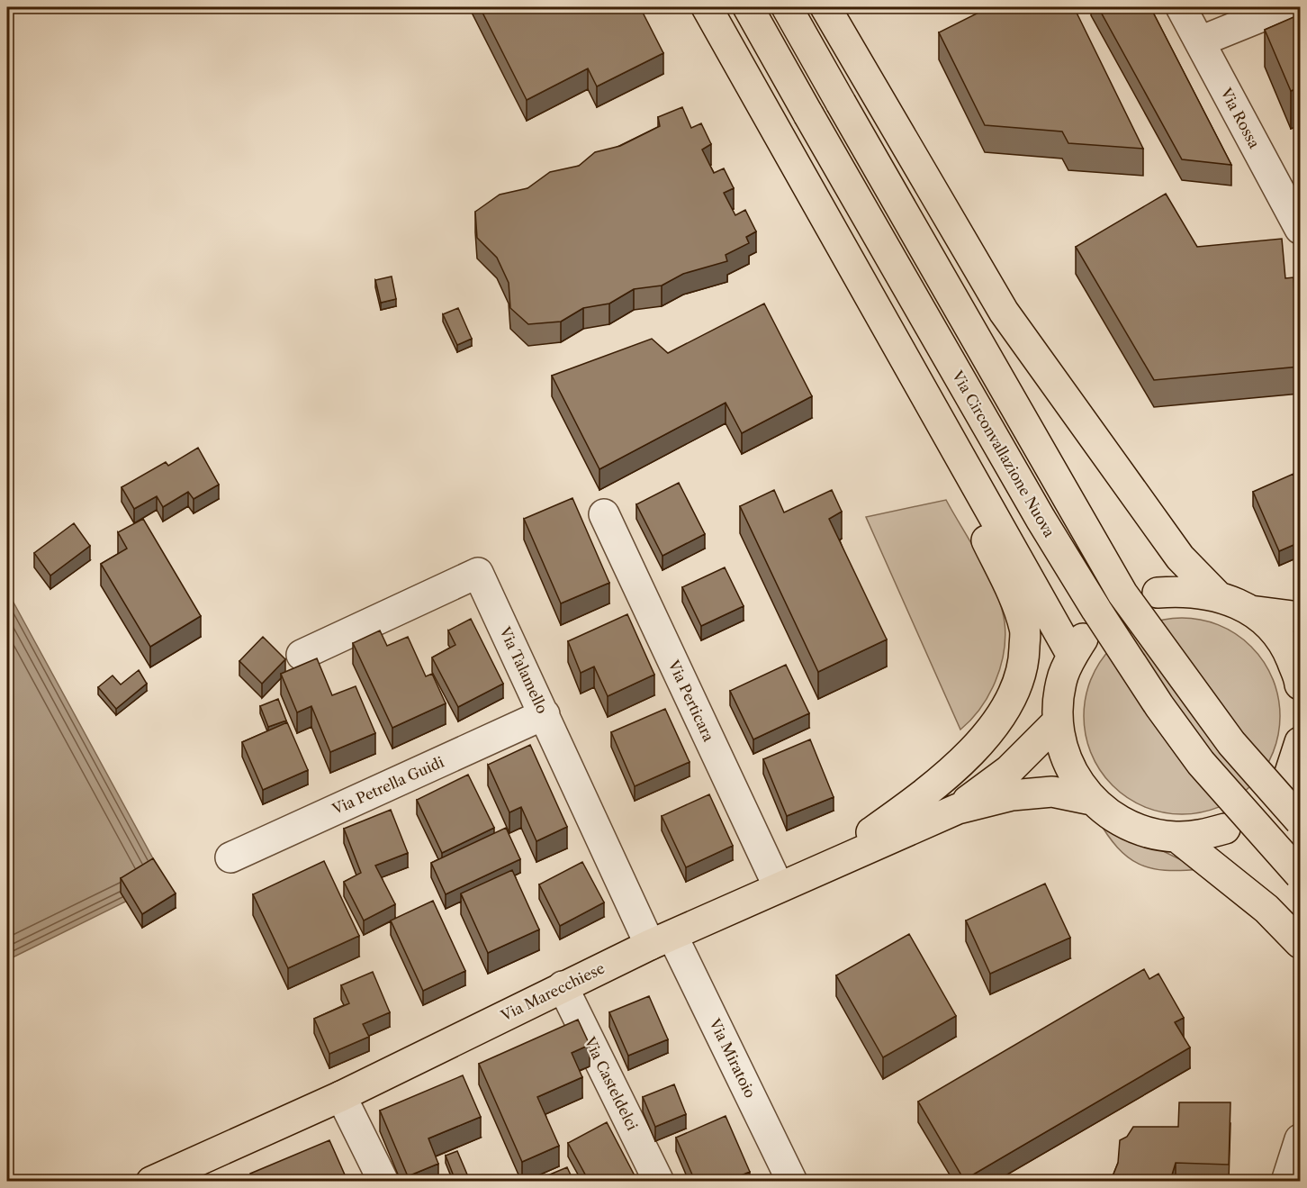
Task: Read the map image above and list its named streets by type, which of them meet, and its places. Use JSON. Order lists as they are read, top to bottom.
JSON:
{
  "streets": {
    "main road": ["Via Circonvallazione Nuova", "Via Marecchiese"],
    "street": [
      "Via Rossa",
      "Via Talamello",
      "Via Perticara",
      "Via Petrella Guidi",
      "Via Miratoio",
      "Via Casteldelci"
    ]
  },
  "crossings": [
    ["Via Talamello", "Via Petrella Guidi"],
    ["Via Talamello", "Via Marecchiese"],
    ["Via Talamello", "Via Miratoio"],
    ["Via Perticara", "Via Marecchiese"],
    ["Via Marecchiese", "Via Miratoio"],
    ["Via Marecchiese", "Via Casteldelci"]
  ]
}
